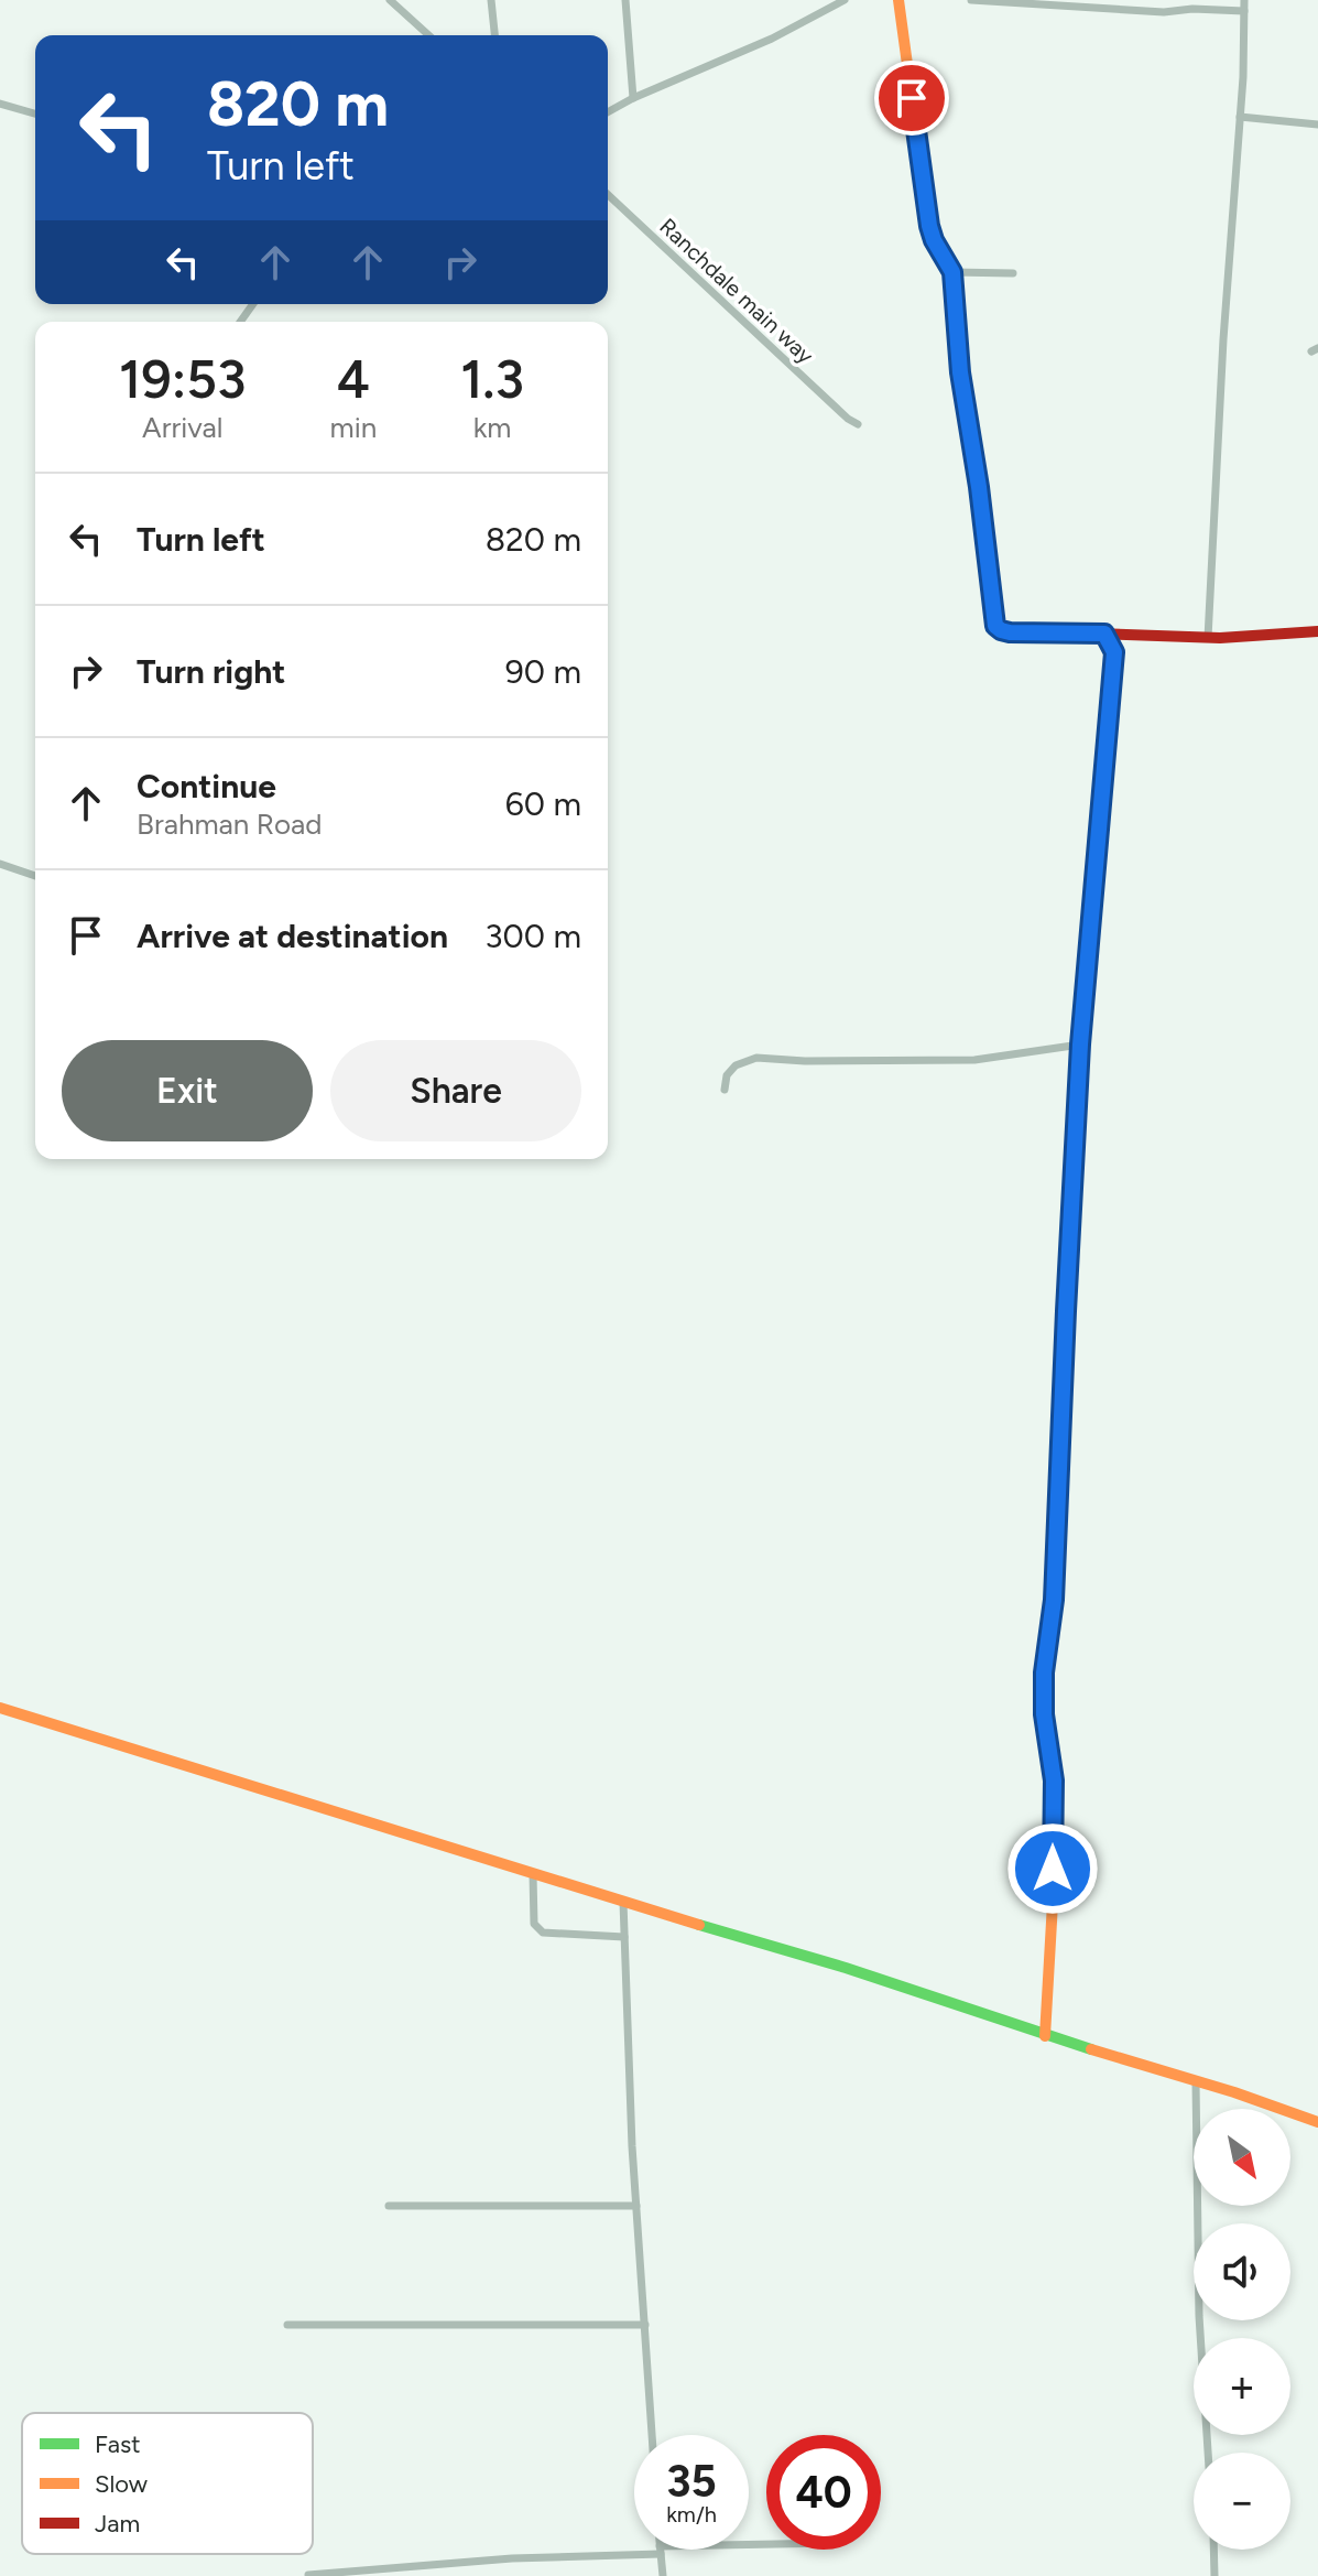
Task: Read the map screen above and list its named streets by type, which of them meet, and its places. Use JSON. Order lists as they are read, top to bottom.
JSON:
{
  "streets": {
    "street": ["Ranchdale main way"]
  },
  "legend": ["Fast", "Slow", "Jam"],
  "north": "bottom right",
  "page": {
    "turn": ["820 m", "Turn left"],
    "eta": [
      "19:53",
      "Arrival",
      "4",
      "min",
      "1.3",
      "km"
    ],
    "list": [
      {
        "name": "Turn left",
        "value": "820 m"
      },
      {
        "name": "Turn right",
        "value": "90 m"
      },
      {
        "name": "Continue",
        "note": "Brahman Road",
        "value": "60 m"
      },
      {
        "name": "Arrive at destination",
        "value": "300 m"
      }
    ],
    "buttons": ["Exit", "Share"],
    "map_buttons": ["+", "−"],
    "speed": "35 km/h",
    "limit": "40"
  }
}
